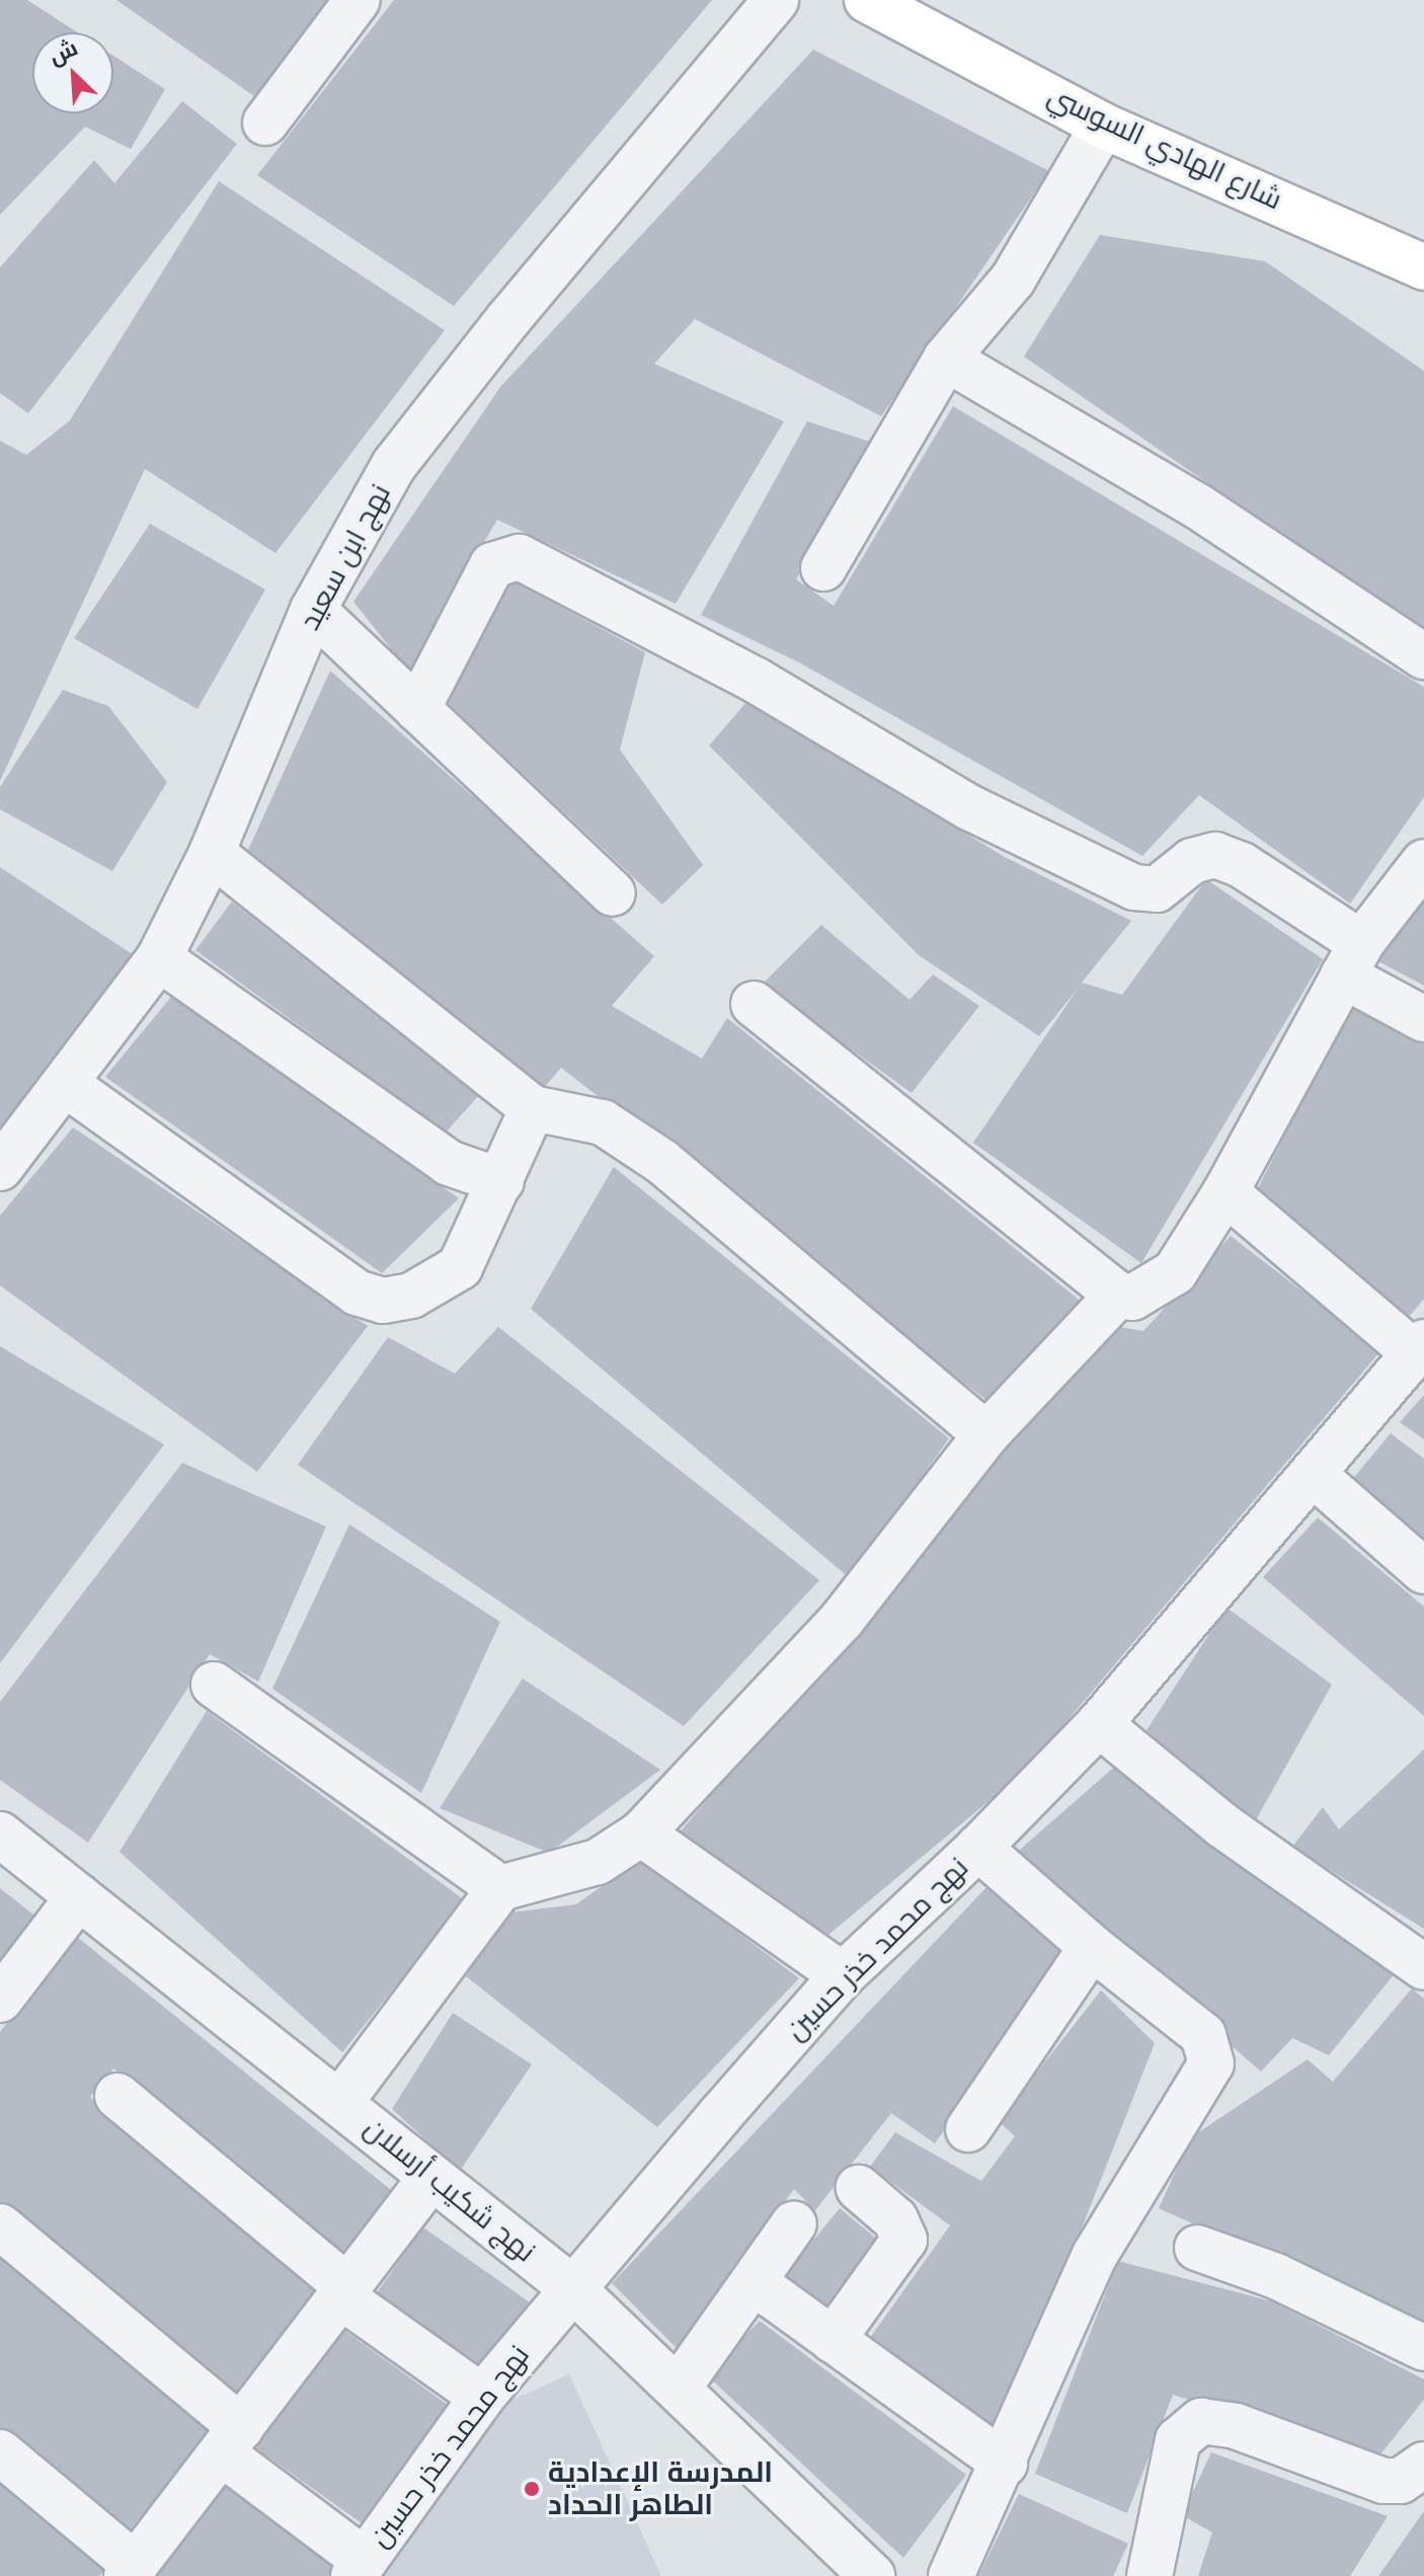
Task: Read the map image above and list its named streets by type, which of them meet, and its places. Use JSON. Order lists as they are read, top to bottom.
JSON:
{
  "streets": {
    "main road": ["شارع الهادي السوسي"],
    "street": ["نهج ابن سعيد", "نهج محمد خذر حسين", "نهج شكيب أرسلان"]
  },
  "crossings": [
    ["نهج محمد خذر حسين", "نهج شكيب أرسلان"]
  ],
  "places": ["المدرسة الإعدادية الطاهر الحداد"],
  "north": "top left"
}
